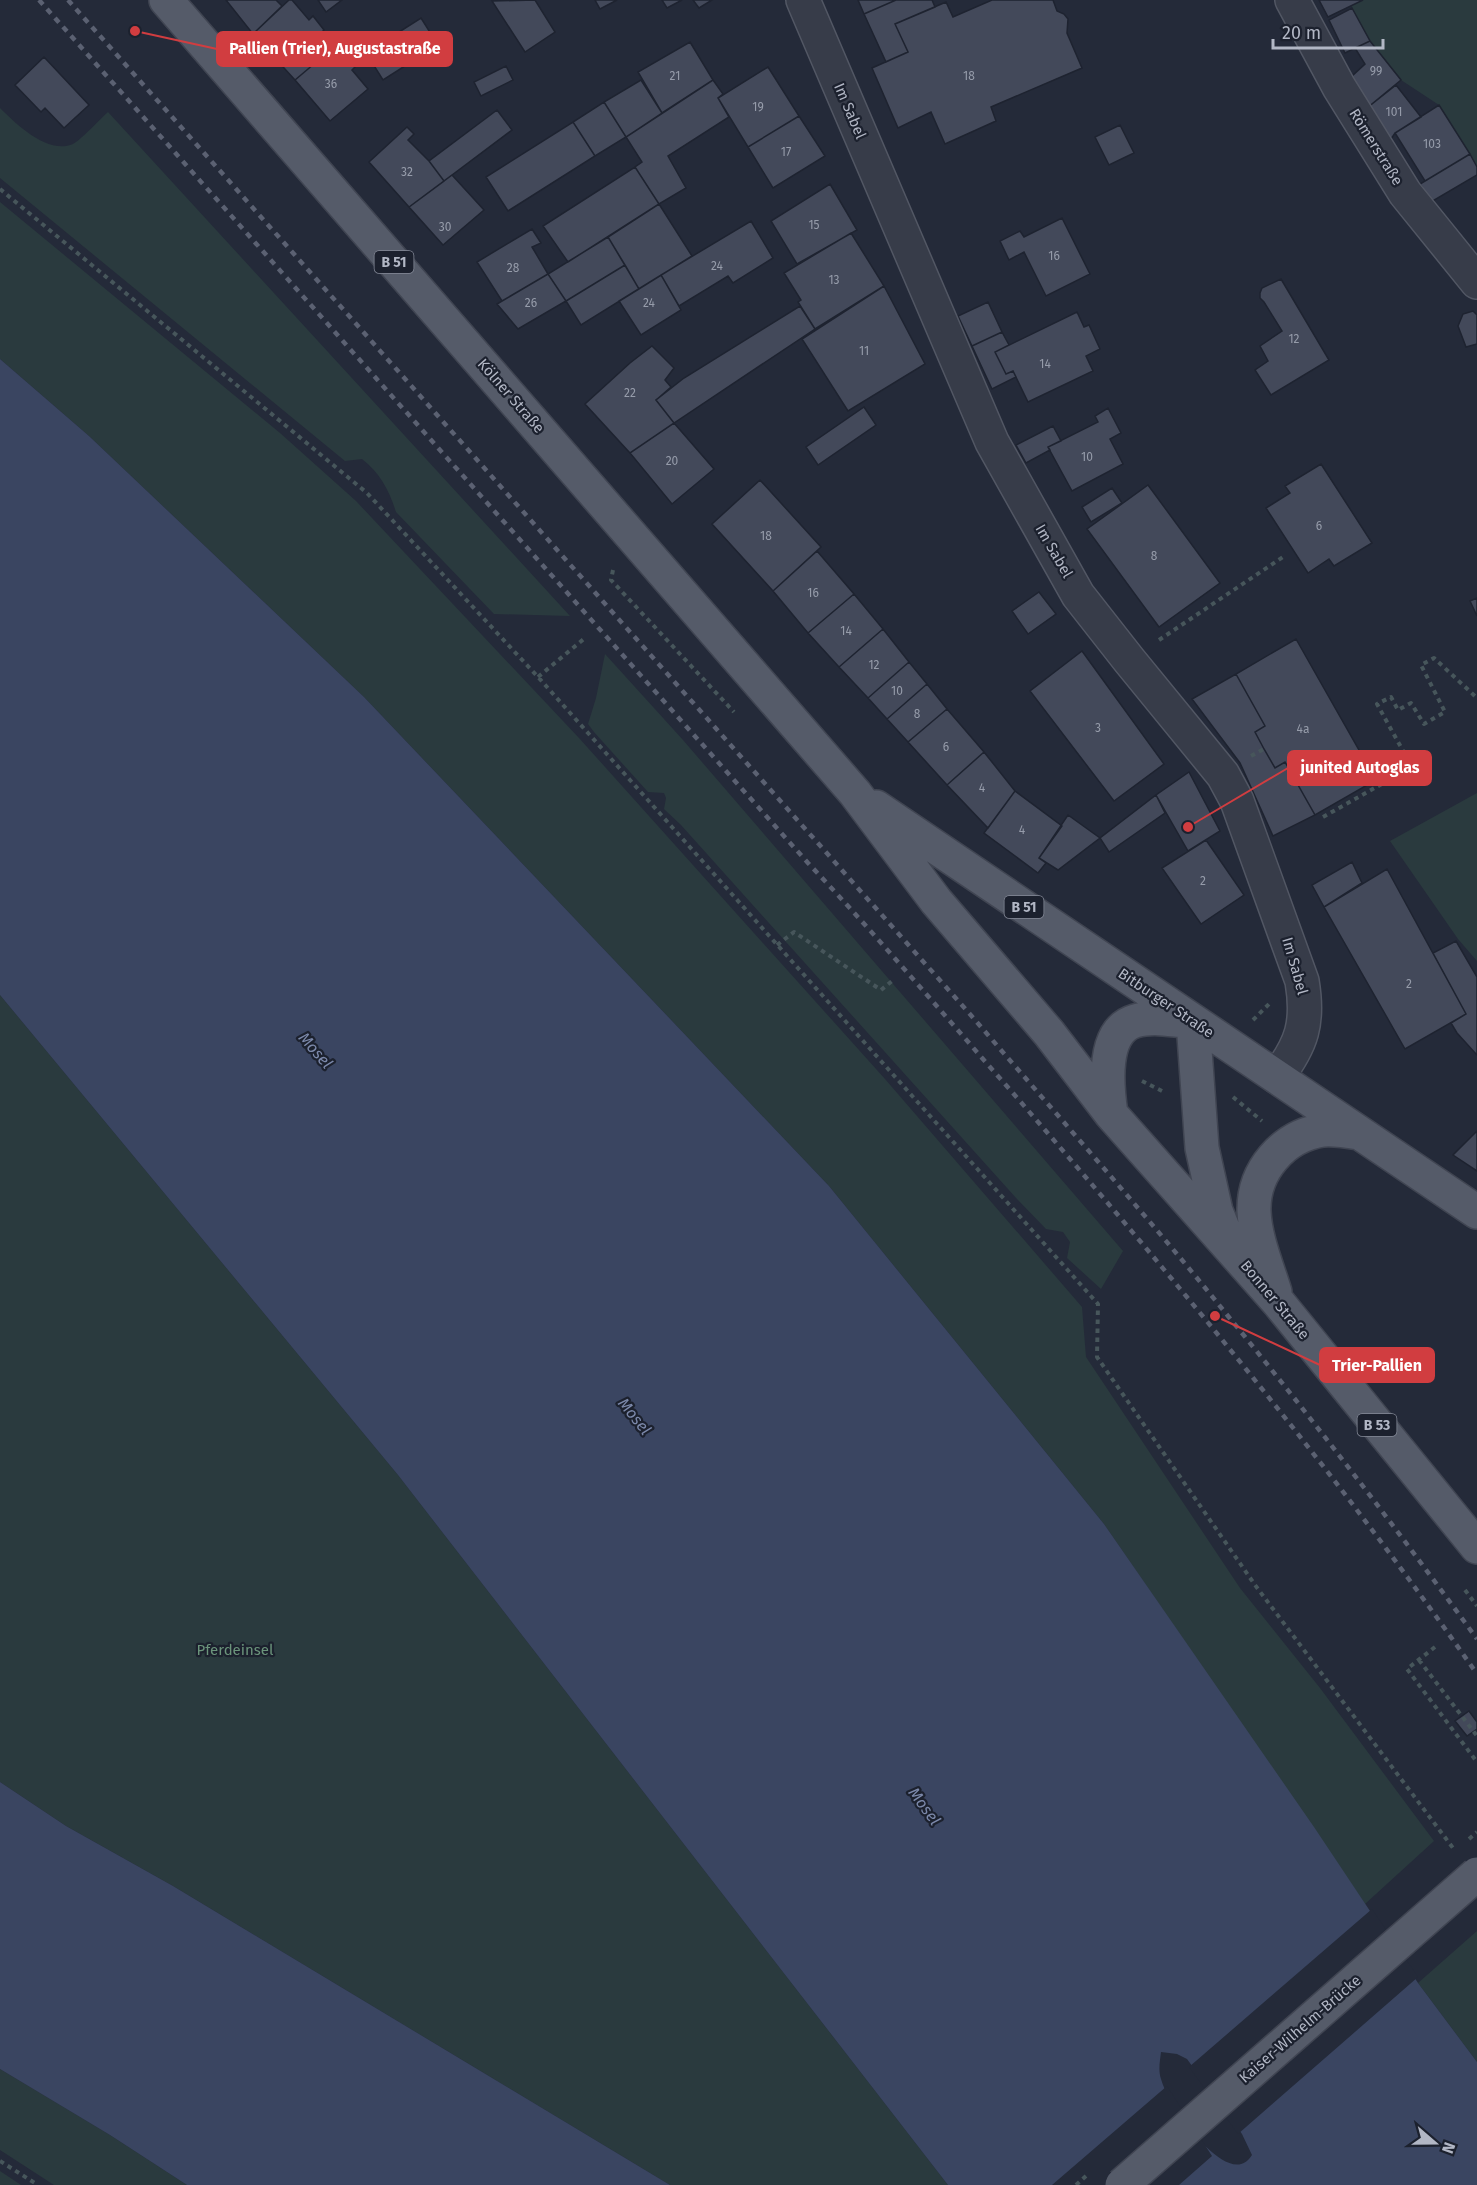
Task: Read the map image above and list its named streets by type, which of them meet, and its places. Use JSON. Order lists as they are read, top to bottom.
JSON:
{
  "streets": {
    "main road": [
      "B 51",
      "Kölner Straße",
      "Bitburger Straße",
      "Bonner Straße",
      "B 53",
      "Kaiser-Wilhelm-Brücke"
    ],
    "street": ["Im Sabel", "Römerstraße"]
  },
  "crossings": [
    ["Im Sabel", "Bitburger Straße"],
    ["Kölner Straße", "Bitburger Straße"],
    ["Kölner Straße", "Bonner Straße"],
    ["Bitburger Straße", "Bonner Straße"]
  ],
  "water": ["Mosel"],
  "parks": ["Pferdeinsel"],
  "places": ["Pallien (Trier), Augustastraße", "junited Autoglas", "Trier-Pallien"],
  "house_numbers": [
    "99",
    "21",
    "18",
    "36",
    "19",
    "101",
    "103",
    "17",
    "32",
    "15",
    "30",
    "16",
    "24",
    "28",
    "13",
    "26",
    "24",
    "12",
    "11",
    "14",
    "22",
    "10",
    "20",
    "6",
    "18",
    "8",
    "16",
    "14",
    "12",
    "10",
    "8",
    "3",
    "4a",
    "6",
    "4",
    "4",
    "2",
    "2"
  ],
  "scale_bar": "20 m",
  "north": "right"
}
